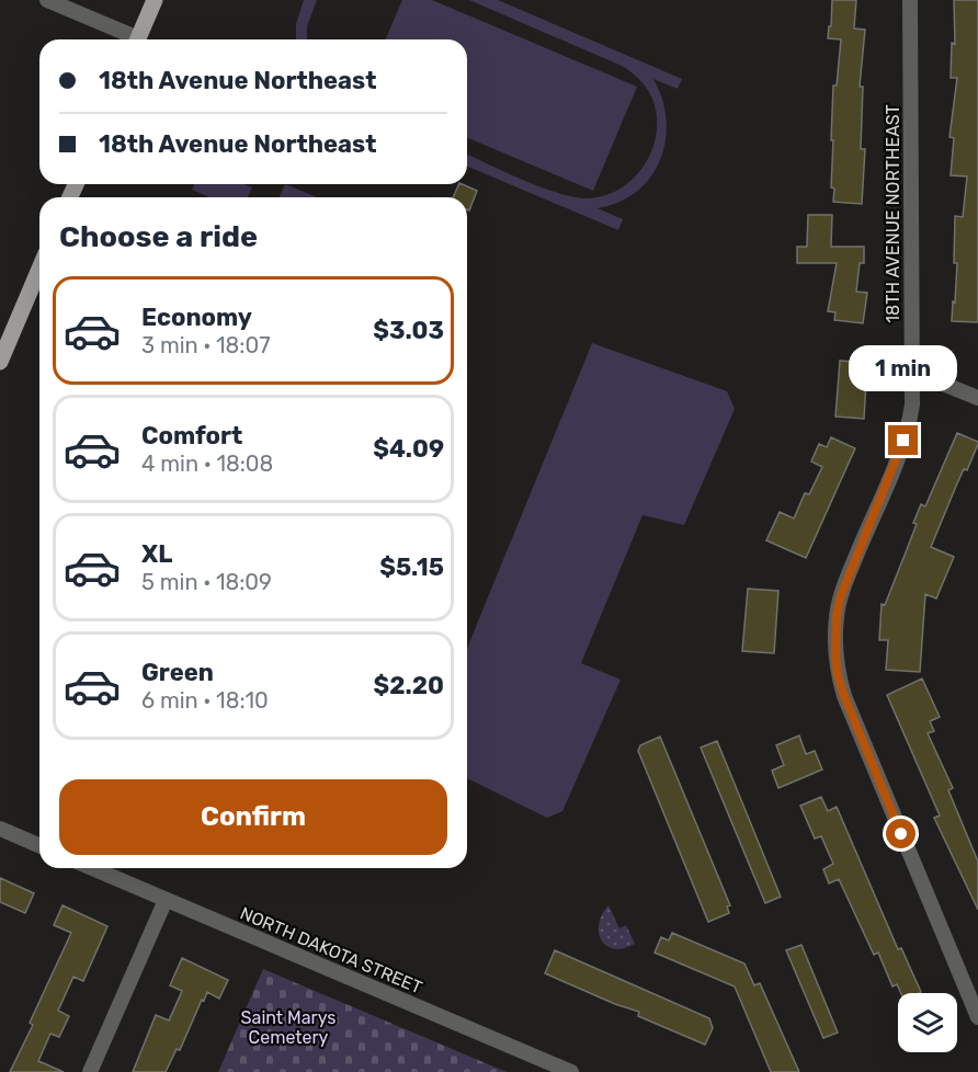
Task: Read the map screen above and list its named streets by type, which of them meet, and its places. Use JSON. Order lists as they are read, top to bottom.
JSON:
{
  "streets": {
    "street": ["18TH AVENUE NORTHEAST", "NORTH DAKOTA STREET"]
  },
  "parks": ["Saint Marys Cemetery"],
  "page": {
    "banner": ["18th Avenue Northeast", "18th Avenue Northeast"],
    "heading": "Choose a ride",
    "list": [
      {
        "name": "Economy",
        "note": "3 min · 18:07",
        "value": "$3.03"
      },
      {
        "name": "Comfort",
        "note": "4 min · 18:08",
        "value": "$4.09"
      },
      {
        "name": "XL",
        "note": "5 min · 18:09",
        "value": "$5.15"
      },
      {
        "name": "Green",
        "note": "6 min · 18:10",
        "value": "$2.20"
      }
    ],
    "bubble": "1 min",
    "buttons": "Confirm"
  }
}
